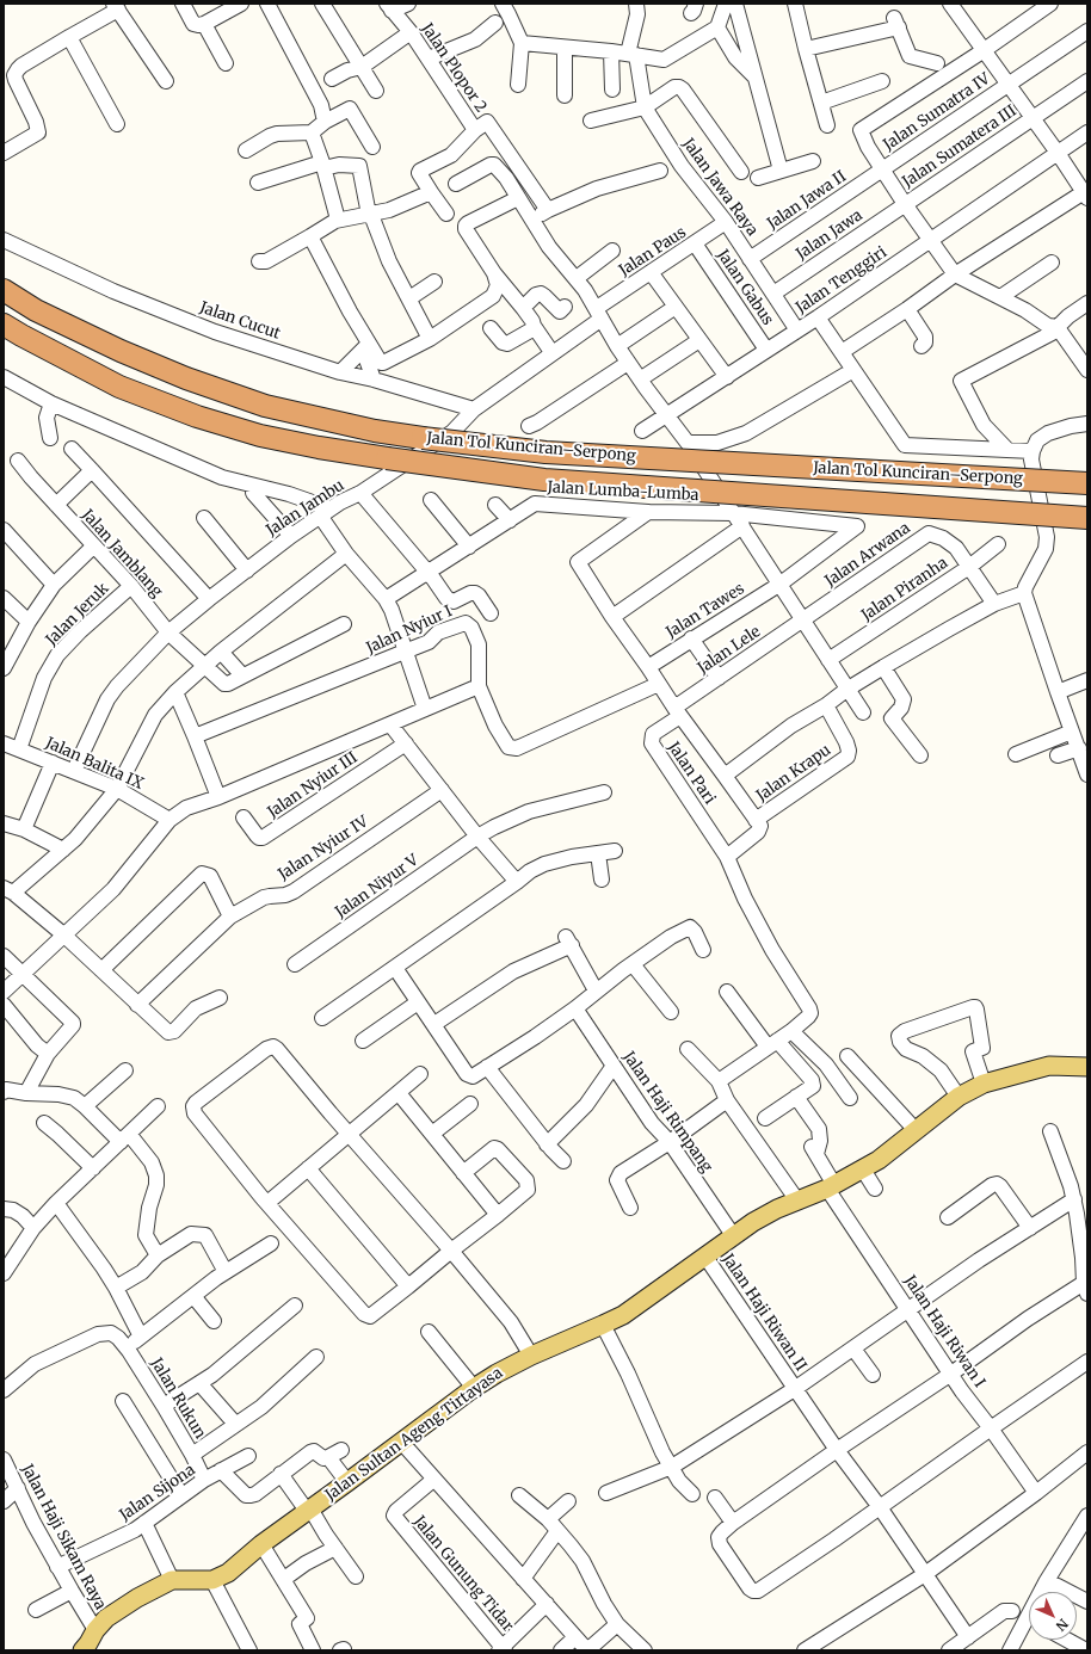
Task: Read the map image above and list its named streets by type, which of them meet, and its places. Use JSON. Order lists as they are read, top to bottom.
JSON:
{
  "streets": {
    "highway": ["Jalan Tol Kunciran–Serpong"],
    "main road": ["Jalan Sultan Ageng Tirtayasa"],
    "street": [
      "Jalan Plopor 2",
      "Jalan Sumatra IV",
      "Jalan Sumatera III",
      "Jalan Jawa Raya",
      "Jalan Jawa II",
      "Jalan Jawa",
      "Jalan Paus",
      "Jalan Tenggiri",
      "Jalan Gabus",
      "Jalan Cucut",
      "Jalan Lumba-Lumba",
      "Jalan Jambu",
      "Jalan Jamblang",
      "Jalan Arwana",
      "Jalan Piranha",
      "Jalan Tawes",
      "Jalan Jeruk",
      "Jalan Nyiur I",
      "Jalan Lele",
      "Jalan Balita IX",
      "Jalan Pari",
      "Jalan Krapu",
      "Jalan Nyiur III",
      "Jalan Nyiur IV",
      "Jalan Niyur V",
      "Jalan Haji Rimpang",
      "Jalan Haji Riwan II",
      "Jalan Haji Riwan I",
      "Jalan Rukun",
      "Jalan Sijona",
      "Jalan Haji Sikam Raya",
      "Jalan Gunung Tidar"
    ]
  },
  "crossings": [
    ["Jalan Sumatra IV", "Jalan Jawa II"],
    ["Jalan Sumatera III", "Jalan Jawa"],
    ["Jalan Jawa Raya", "Jalan Jawa II"],
    ["Jalan Jawa Raya", "Jalan Jawa"],
    ["Jalan Jawa Raya", "Jalan Paus"],
    ["Jalan Jawa Raya", "Jalan Tenggiri"],
    ["Jalan Paus", "Jalan Gabus"],
    ["Jalan Paus", "Jalan Jambu"],
    ["Jalan Tenggiri", "Jalan Gabus"],
    ["Jalan Cucut", "Jalan Jambu"],
    ["Jalan Lumba-Lumba", "Jalan Tawes"],
    ["Jalan Jambu", "Jalan Jamblang"],
    ["Jalan Jambu", "Jalan Balita IX"],
    ["Jalan Jamblang", "Jalan Jeruk"],
    ["Jalan Arwana", "Jalan Piranha"],
    ["Jalan Arwana", "Jalan Lele"],
    ["Jalan Jeruk", "Jalan Balita IX"],
    ["Jalan Lele", "Jalan Pari"],
    ["Jalan Haji Rimpang", "Jalan Sultan Ageng Tirtayasa"],
    ["Jalan Haji Riwan II", "Jalan Sultan Ageng Tirtayasa"],
    ["Jalan Haji Riwan I", "Jalan Sultan Ageng Tirtayasa"],
    ["Jalan Rukun", "Jalan Sijona"],
    ["Jalan Sultan Ageng Tirtayasa", "Jalan Haji Sikam Raya"],
    ["Jalan Sijona", "Jalan Haji Sikam Raya"]
  ],
  "north": "bottom right"
}
